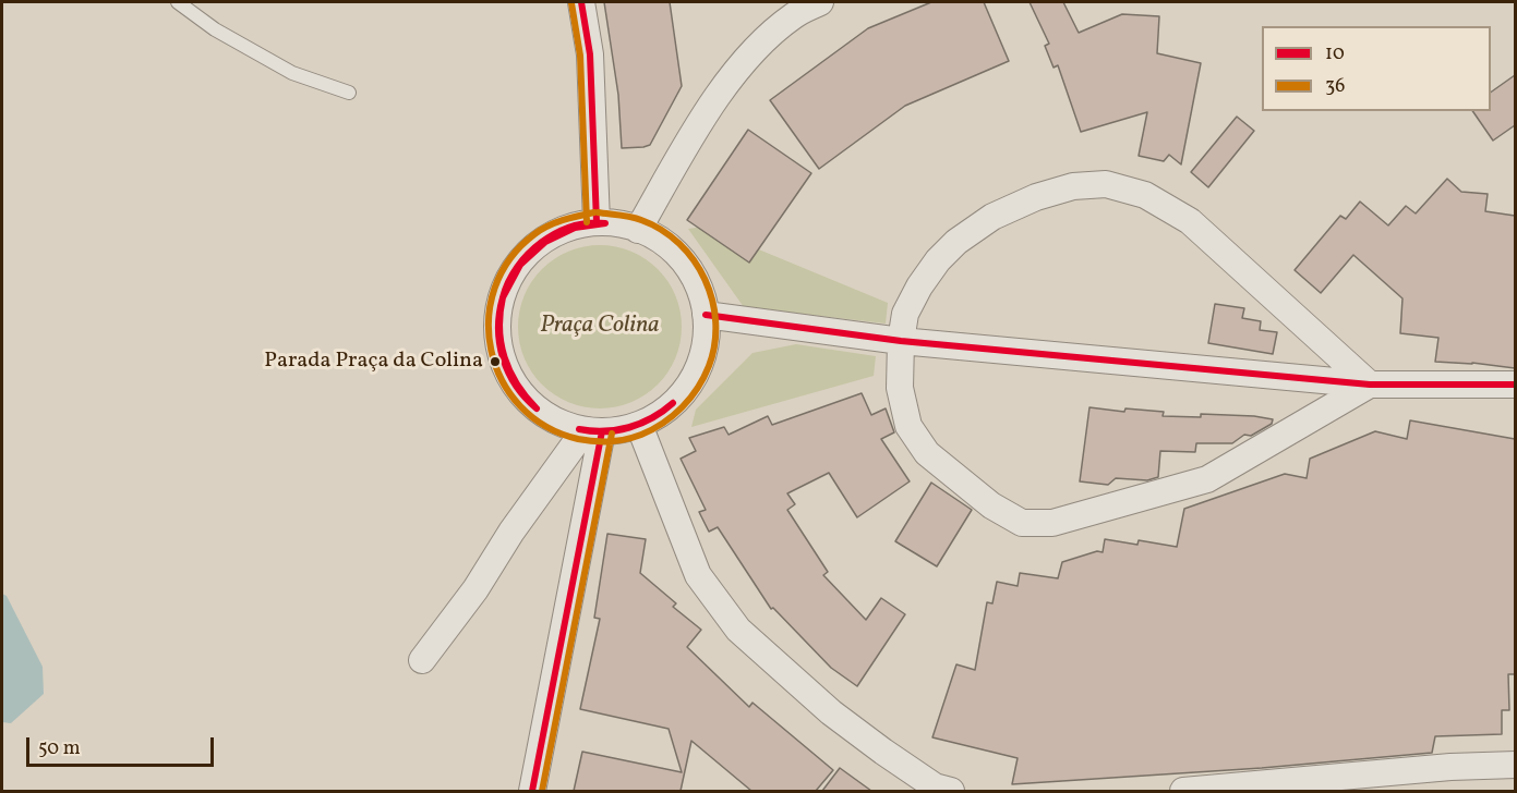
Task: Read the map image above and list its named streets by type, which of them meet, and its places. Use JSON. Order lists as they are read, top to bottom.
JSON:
{
  "parks": ["Praça Colina"],
  "places": ["Parada Praça da Colina"],
  "lines": ["transit line 10", "transit line 36"],
  "legend": ["10", "36"],
  "scale_bar": "50 m"
}
